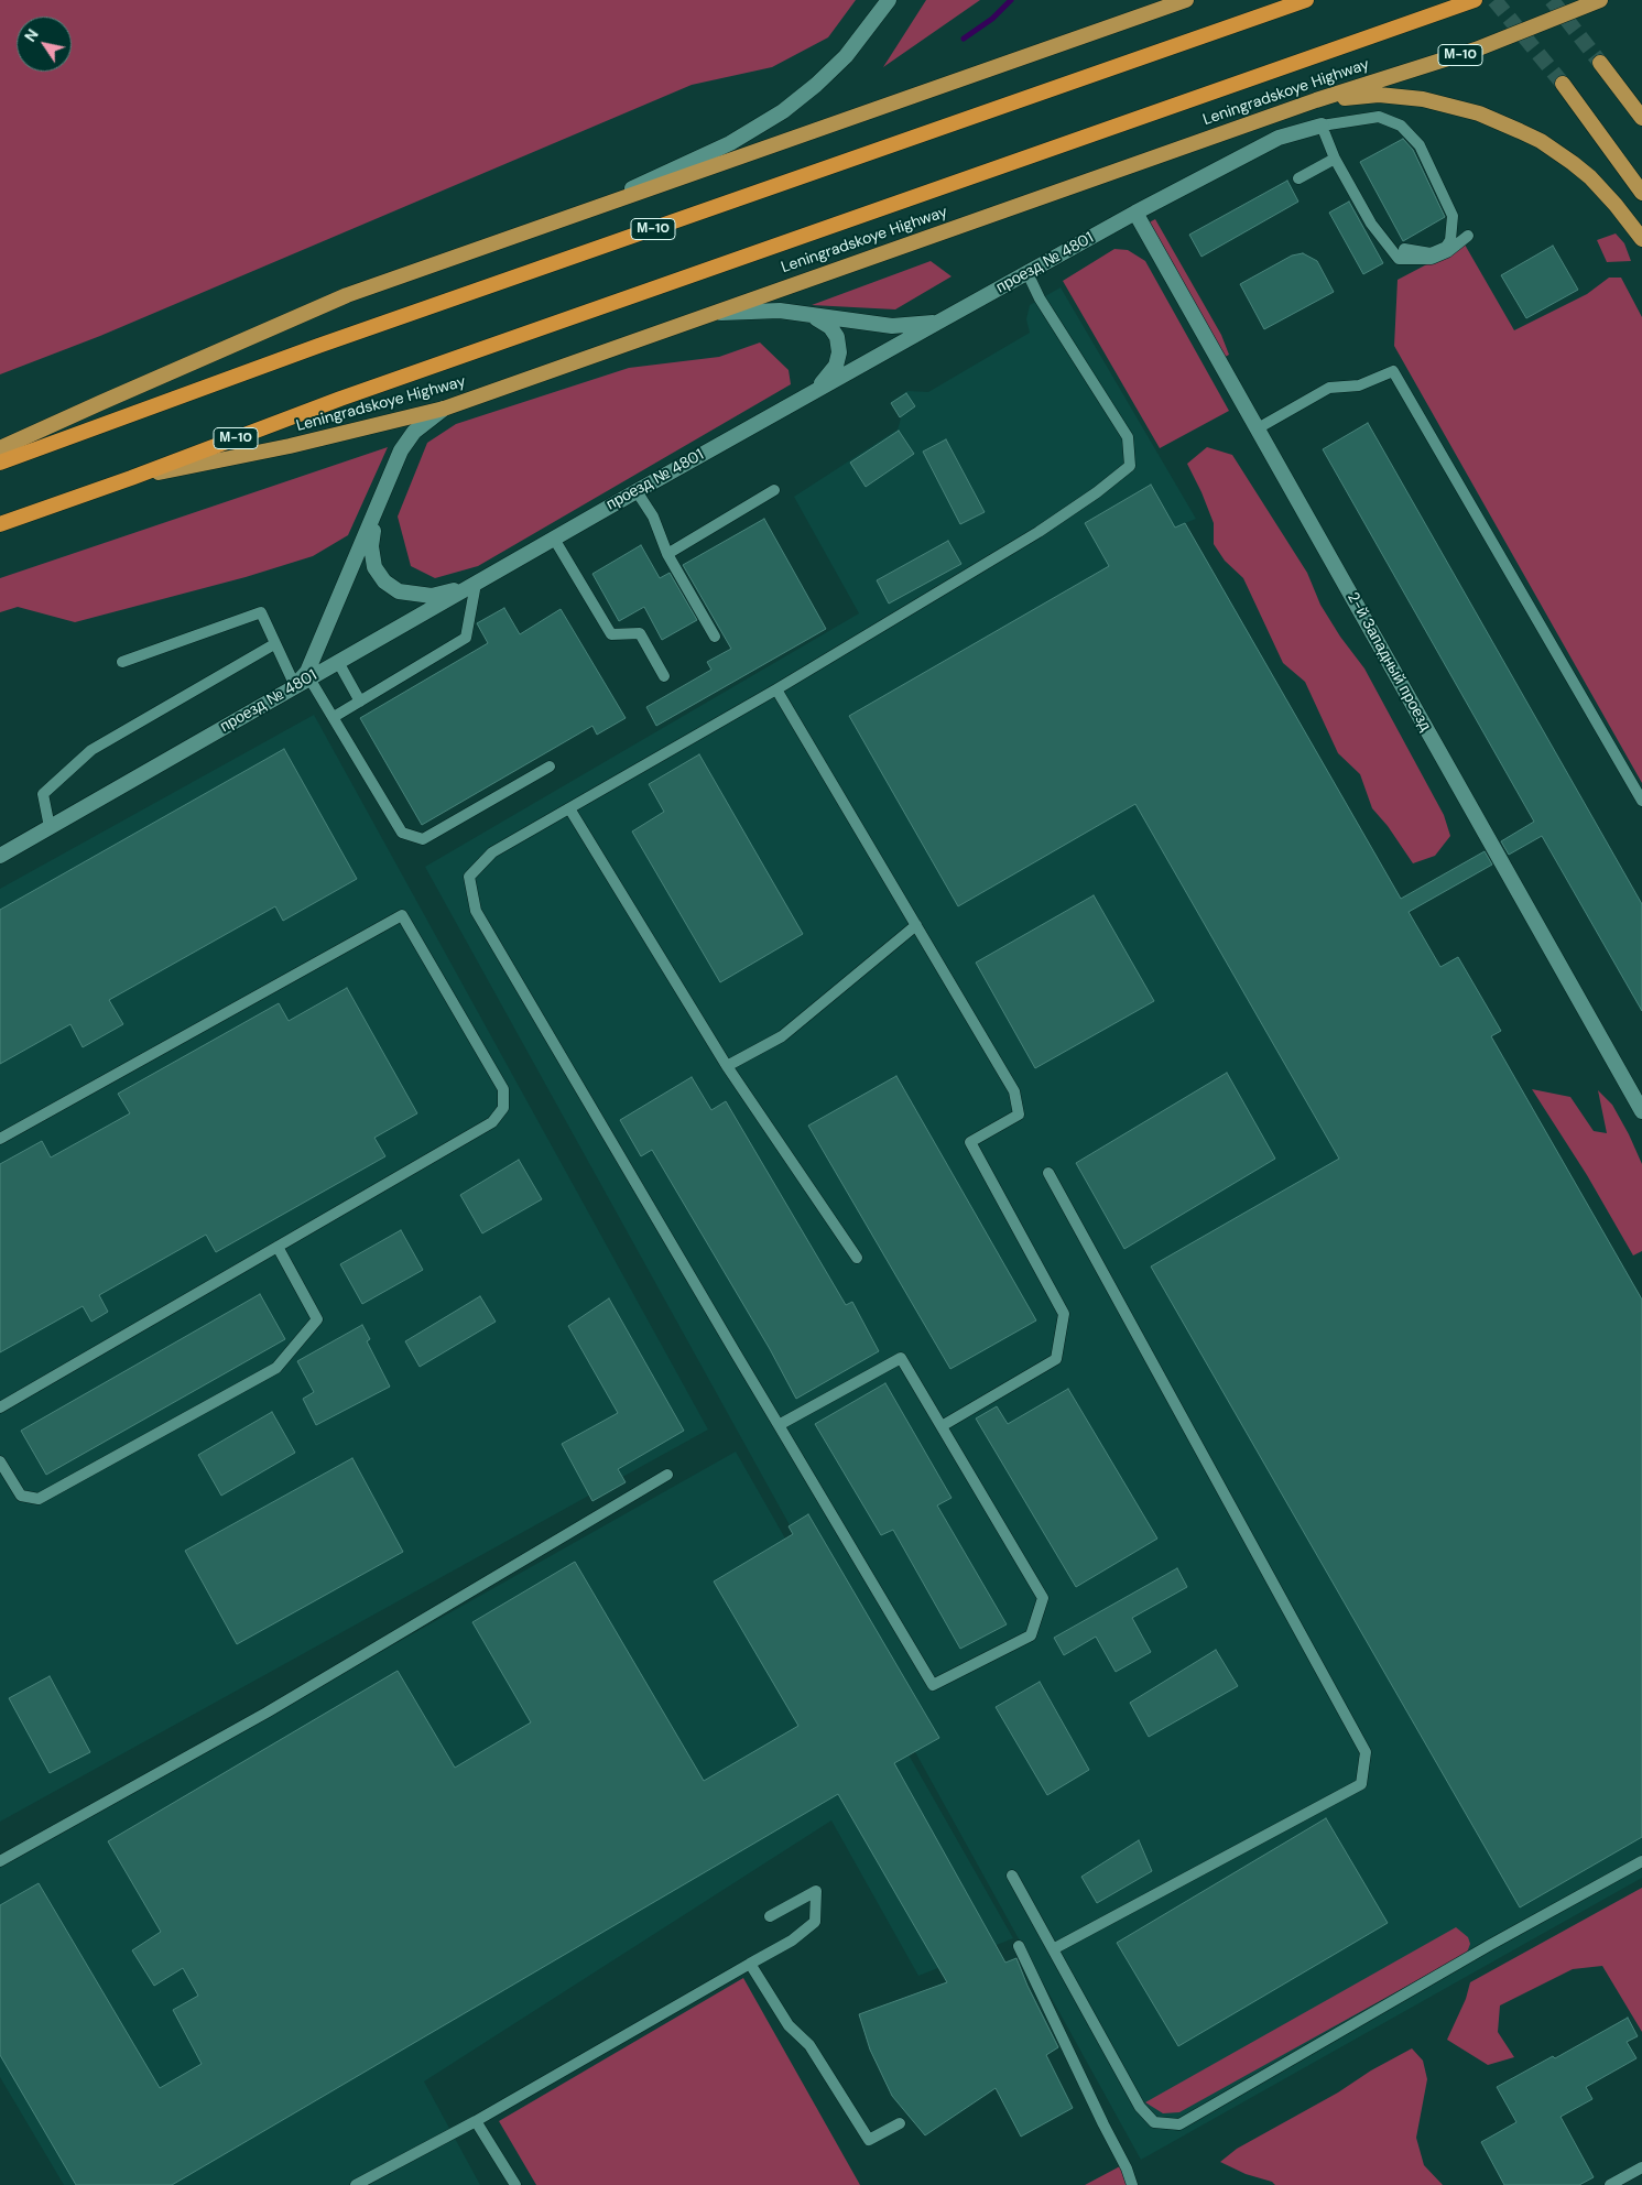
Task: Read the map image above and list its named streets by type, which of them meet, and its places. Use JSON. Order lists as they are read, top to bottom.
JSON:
{
  "streets": {
    "highway": ["М-10", "Leningradskoye Highway"],
    "street": ["проезд № 4801", "2-й Западный проезд"]
  },
  "crossings": [
    ["проезд № 4801", "2-й Западный проезд"]
  ],
  "north": "top left"
}
